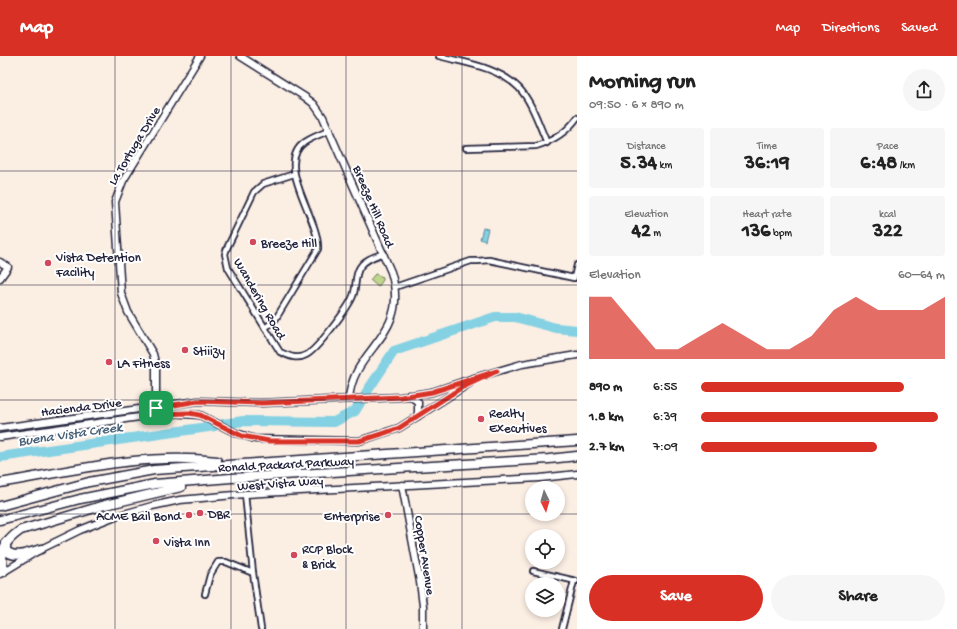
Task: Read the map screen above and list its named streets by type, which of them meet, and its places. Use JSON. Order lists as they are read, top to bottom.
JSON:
{
  "streets": {
    "highway": ["Ronald Packard Parkway"],
    "main road": [
      "La Tortuga Drive",
      "Breeze Hill Road",
      "Hacienda Drive",
      "West Vista Way",
      "Copper Avenue"
    ],
    "street": ["Wandering Road"]
  },
  "crossings": [
    ["La Tortuga Drive", "Hacienda Drive"],
    ["Breeze Hill Road", "Wandering Road"],
    ["Breeze Hill Road", "Hacienda Drive"],
    ["West Vista Way", "Copper Avenue"]
  ],
  "water": ["Buena Vista Creek"],
  "places": [
    "Breeze Hill",
    "Vista Detention Facility",
    "Stiiizy",
    "LA Fitness",
    "Realty Executives",
    "DBR",
    "ACME Bail Bond",
    "Enterprise",
    "Vista Inn",
    "RCP Block & Brick"
  ],
  "north": "bottom",
  "page": {
    "header": "Map",
    "nav": ["Map", "Directions", "Saved"],
    "heading": ["Morning run", "09:50 · 6 × 890 m"],
    "stats": [
      ["Distance", "5.34 km"],
      ["Time", "36:19"],
      ["Pace", "6:48 /km"],
      ["Elevation", "42 m"],
      ["Heart rate", "136 bpm"],
      ["kcal", "322"]
    ],
    "chart": ["Elevation", "60–64 m"],
    "list": [
      {
        "name": "890 m",
        "note": "6:55"
      },
      {
        "name": "1.8 km",
        "note": "6:39"
      },
      {
        "name": "2.7 km",
        "note": "7:09"
      }
    ],
    "buttons": ["Save", "Share"]
  }
}
